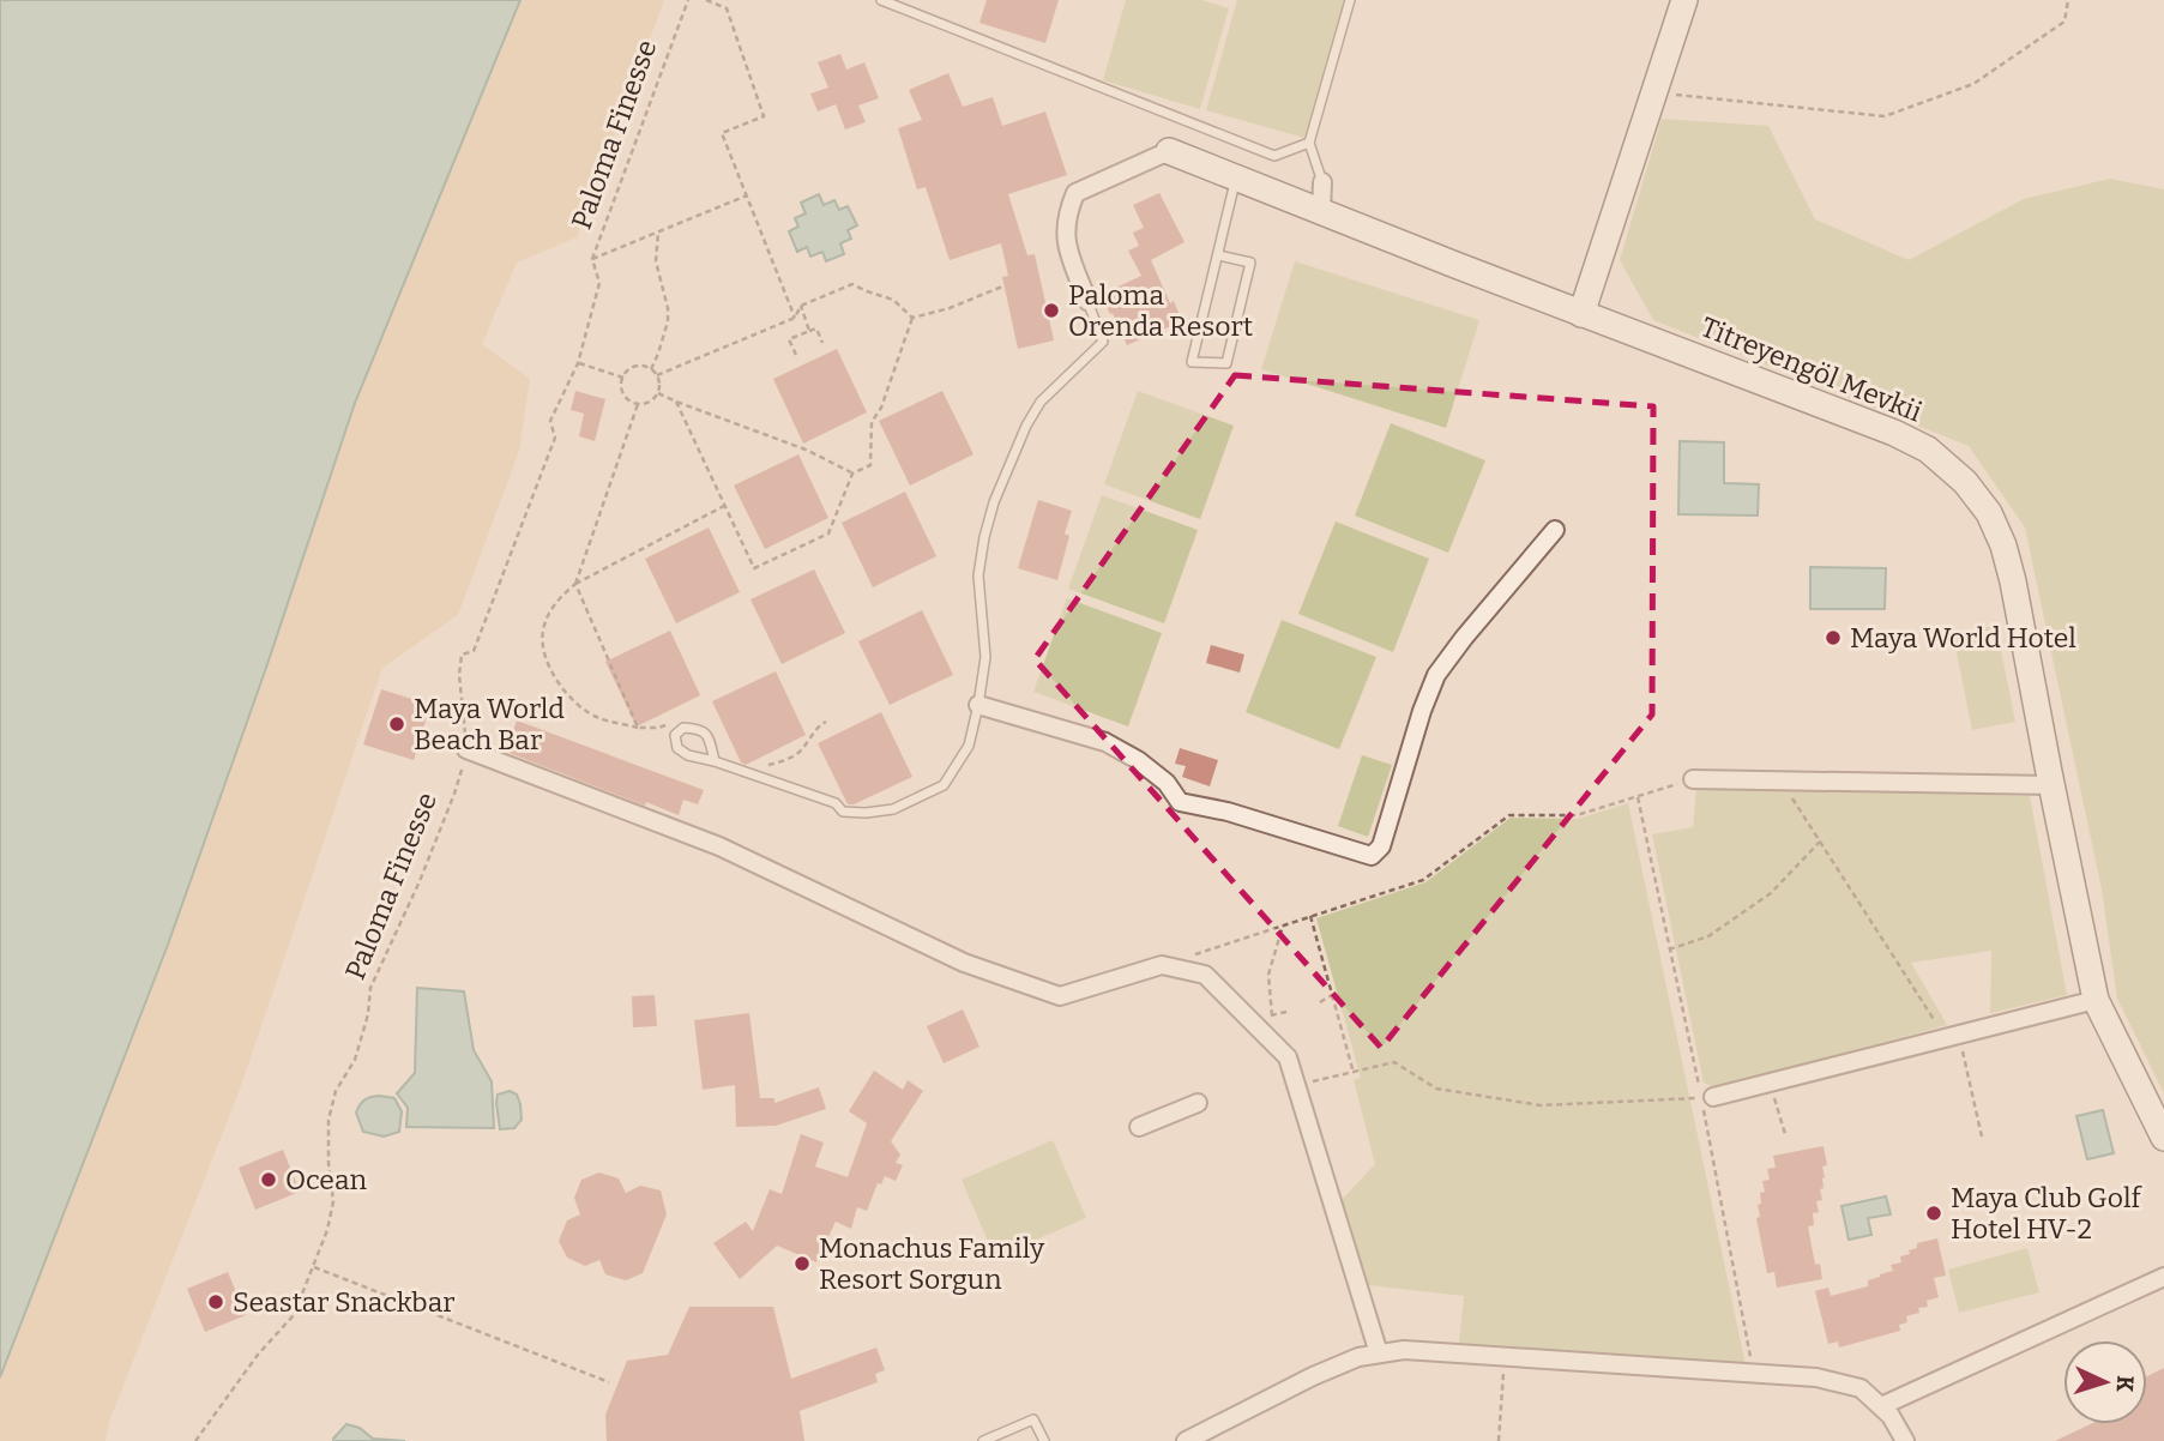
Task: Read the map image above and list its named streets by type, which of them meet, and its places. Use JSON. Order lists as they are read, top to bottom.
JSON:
{
  "streets": {
    "street": ["Titreyengöl Mevkii"],
    "path": ["Paloma Finesse"]
  },
  "places": [
    "Paloma Orenda Resort",
    "Maya World Hotel",
    "Maya World Beach Bar",
    "Ocean",
    "Maya Club Golf Hotel HV-2",
    "Monachus Family Resort Sorgun",
    "Seastar Snackbar"
  ],
  "north": "right"
}
